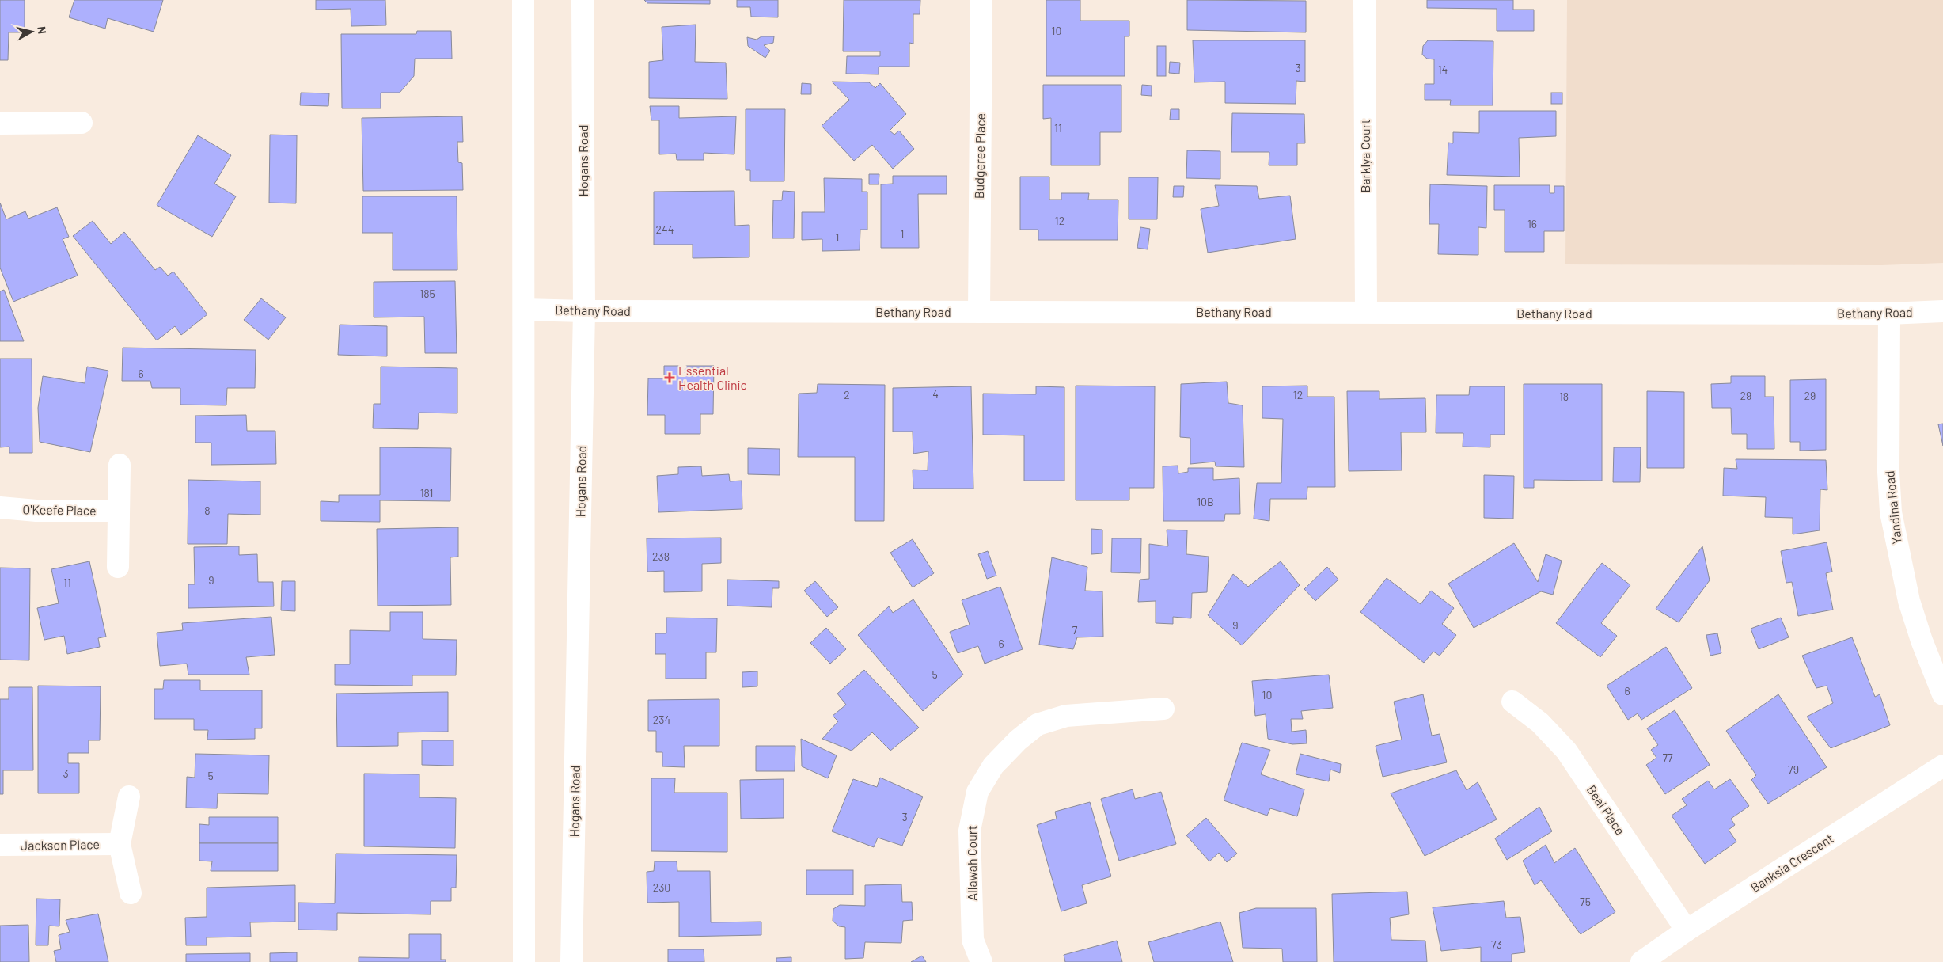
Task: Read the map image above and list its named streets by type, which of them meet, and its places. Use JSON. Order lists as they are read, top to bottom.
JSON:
{
  "streets": {
    "street": [
      "Budgeree Place",
      "Barklya Court",
      "Hogans Road",
      "Bethany Road",
      "Yandina Road",
      "O'Keefe Place",
      "Beal Place",
      "Jackson Place",
      "Allawah Court",
      "Banksia Crescent"
    ]
  },
  "crossings": [
    ["Budgeree Place", "Bethany Road"],
    ["Barklya Court", "Bethany Road"],
    ["Hogans Road", "Bethany Road"],
    ["Bethany Road", "Yandina Road"],
    ["Beal Place", "Banksia Crescent"]
  ],
  "places": {
    "health": ["Essential Health Clinic"]
  },
  "house_numbers": [
    "10",
    "3",
    "14",
    "11",
    "12",
    "16",
    "244",
    "1",
    "1",
    "185",
    "6",
    "4",
    "2",
    "12",
    "29",
    "29",
    "18",
    "181",
    "10B",
    "8",
    "238",
    "9",
    "11",
    "9",
    "7",
    "6",
    "5",
    "6",
    "10",
    "234",
    "77",
    "79",
    "3",
    "5",
    "3",
    "230",
    "75",
    "73"
  ],
  "north": "right"
}
